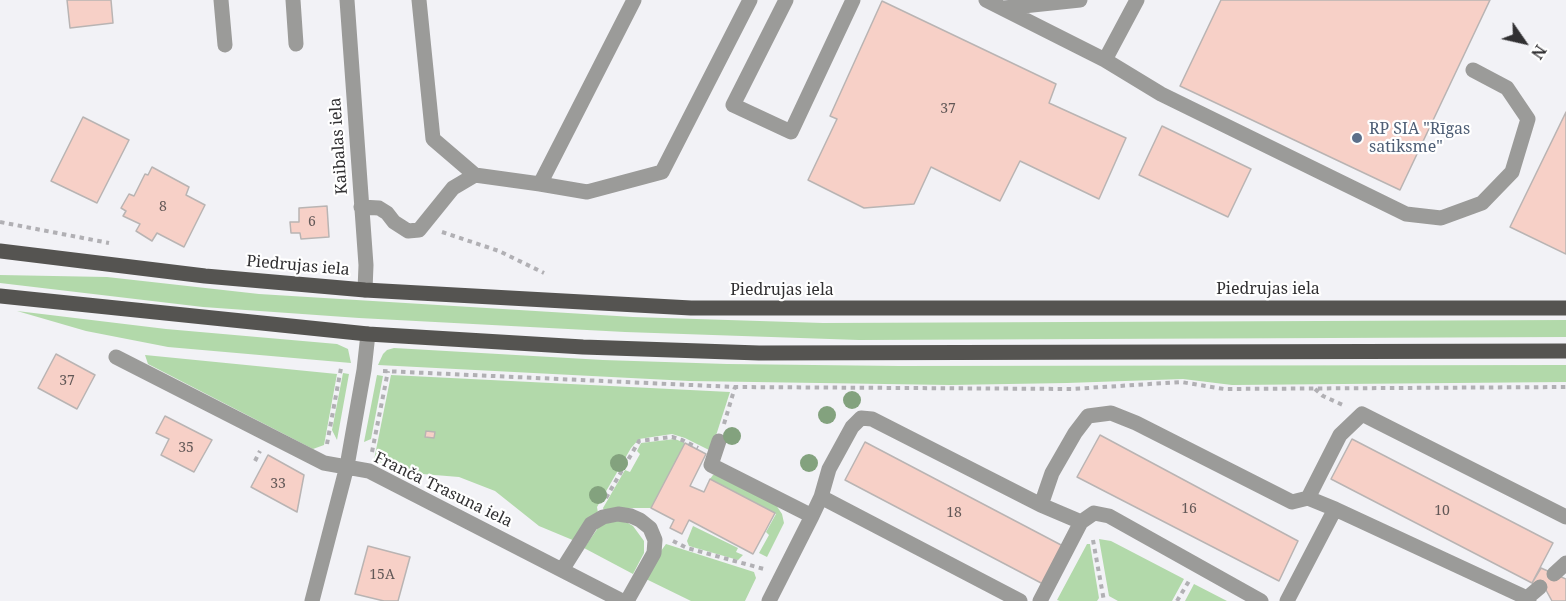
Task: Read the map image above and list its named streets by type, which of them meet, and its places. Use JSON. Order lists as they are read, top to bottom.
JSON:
{
  "streets": {
    "main road": ["Piedrujas iela"],
    "street": ["Kaibalas iela", "Franča Trasuna iela"]
  },
  "crossings": [
    ["Kaibalas iela", "Piedrujas iela"]
  ],
  "places": ["RP SIA \"Rīgas satiksme\""],
  "house_numbers": [
    "37",
    "8",
    "6",
    "37",
    "35",
    "33",
    "16",
    "10",
    "18",
    "15A"
  ],
  "north": "bottom right"
}
